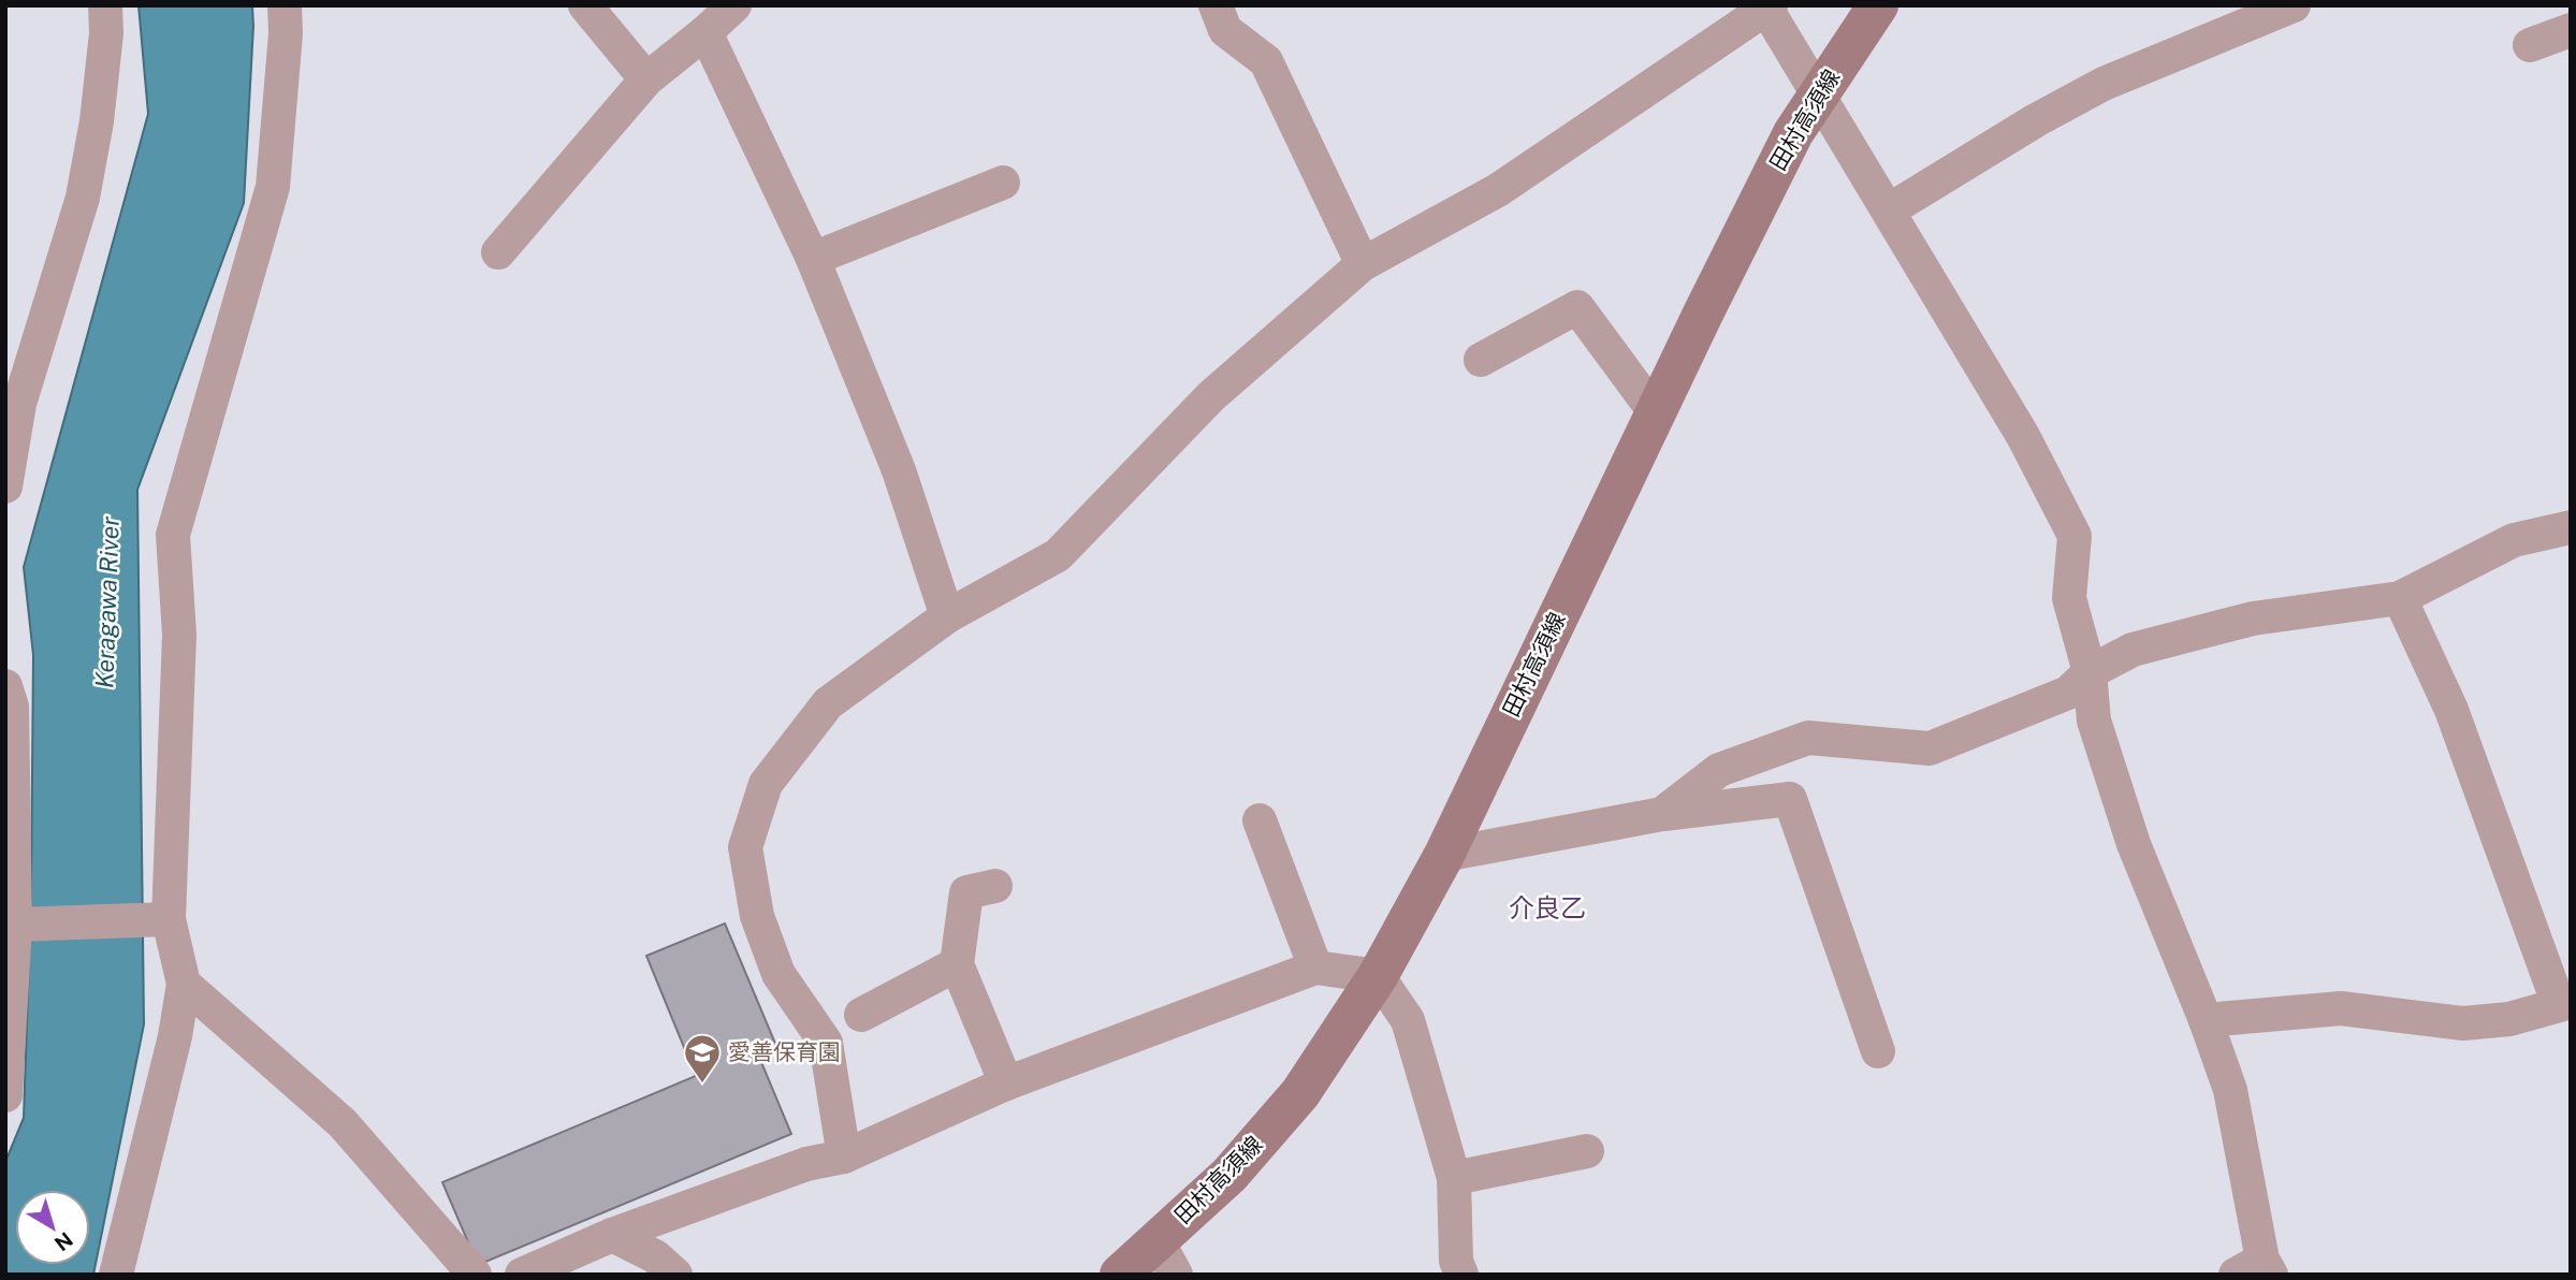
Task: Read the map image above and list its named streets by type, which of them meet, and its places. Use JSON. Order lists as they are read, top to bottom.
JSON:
{
  "streets": {
    "main road": ["田村高須線"]
  },
  "districts": ["介良乙"],
  "water": ["Keragawa River"],
  "places": {
    "school or university": ["愛善保育園"]
  },
  "north": "bottom right"
}
